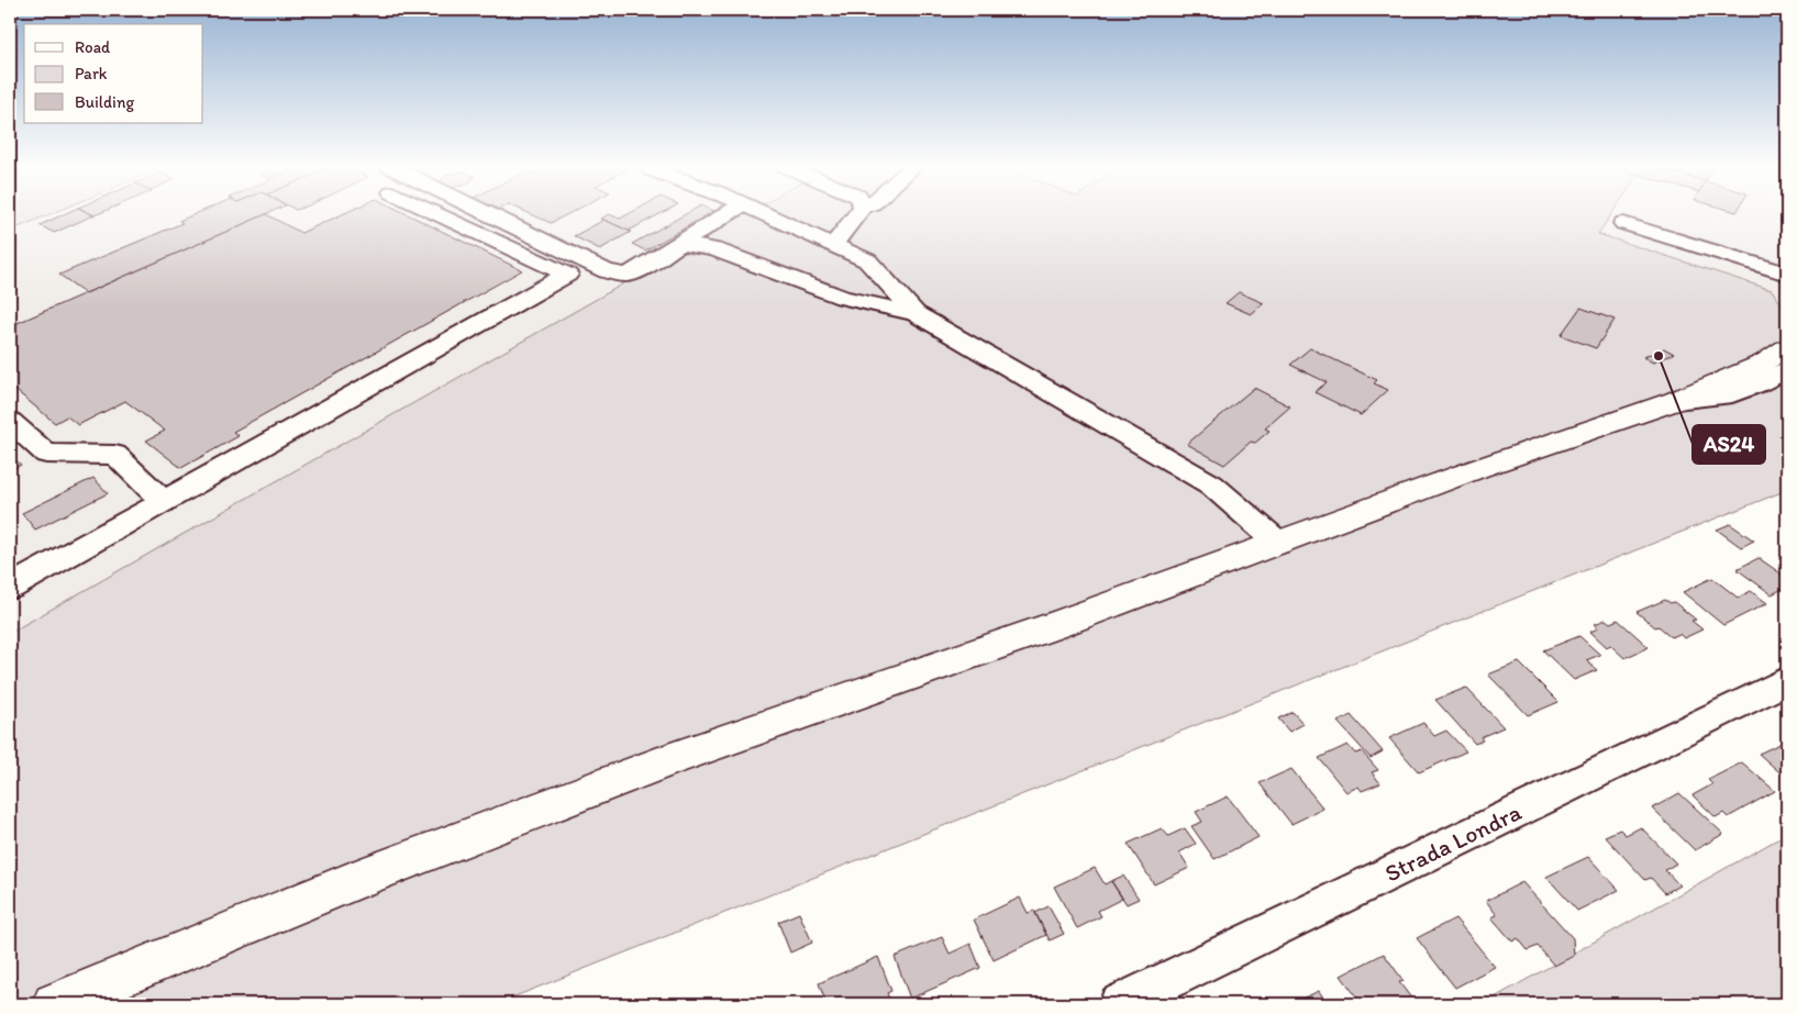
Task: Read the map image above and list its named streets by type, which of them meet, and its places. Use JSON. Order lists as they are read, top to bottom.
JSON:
{
  "streets": {
    "street": ["Strada Londra"]
  },
  "places": ["AS24"],
  "legend": ["Road", "Park", "Building"]
}
